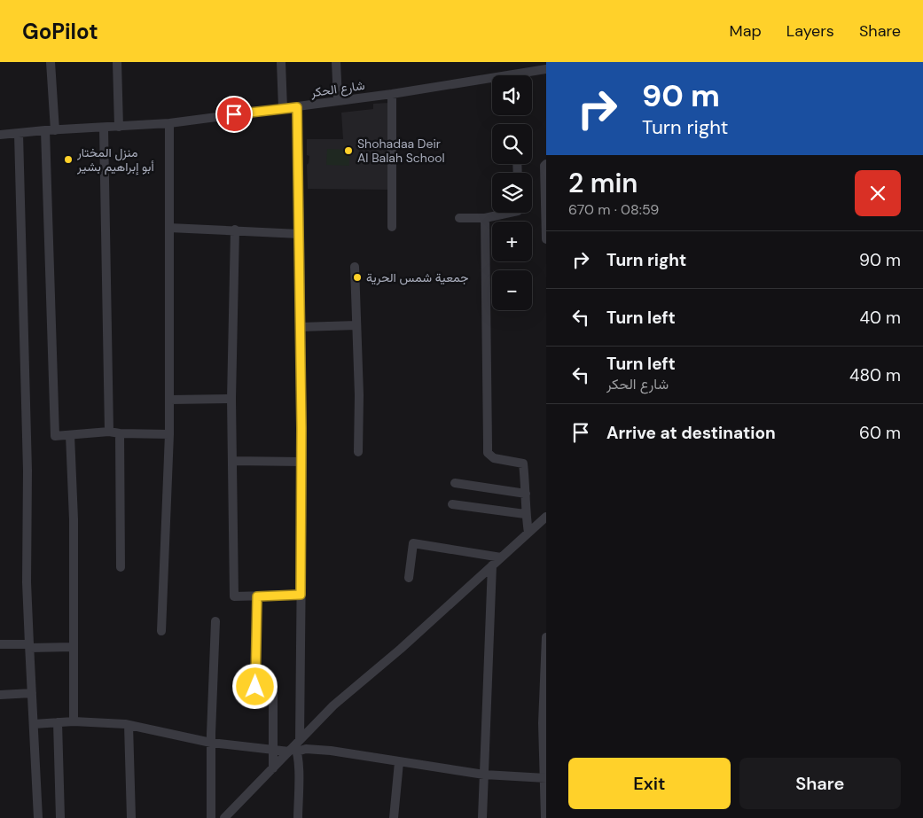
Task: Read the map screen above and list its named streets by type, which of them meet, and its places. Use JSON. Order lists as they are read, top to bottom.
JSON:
{
  "streets": {
    "street": ["شارع الحكر"]
  },
  "places": ["Shohadaa Deir Al Balah School", "منزل المختار أبو إبراهيم بشير", "جمعية شمس الحرية"],
  "page": {
    "header": "GoPilot",
    "nav": ["Map", "Layers", "Share"],
    "turn": ["90 m", "Turn right"],
    "map_buttons": ["+", "−"],
    "heading": ["2 min", "670 m · 08:59"],
    "list": [
      {
        "name": "Turn right",
        "value": "90 m"
      },
      {
        "name": "Turn left",
        "value": "40 m"
      },
      {
        "name": "Turn left",
        "note": "شارع الحكر",
        "value": "480 m"
      },
      {
        "name": "Arrive at destination",
        "value": "60 m"
      }
    ],
    "buttons": ["Exit", "Share"]
  }
}
